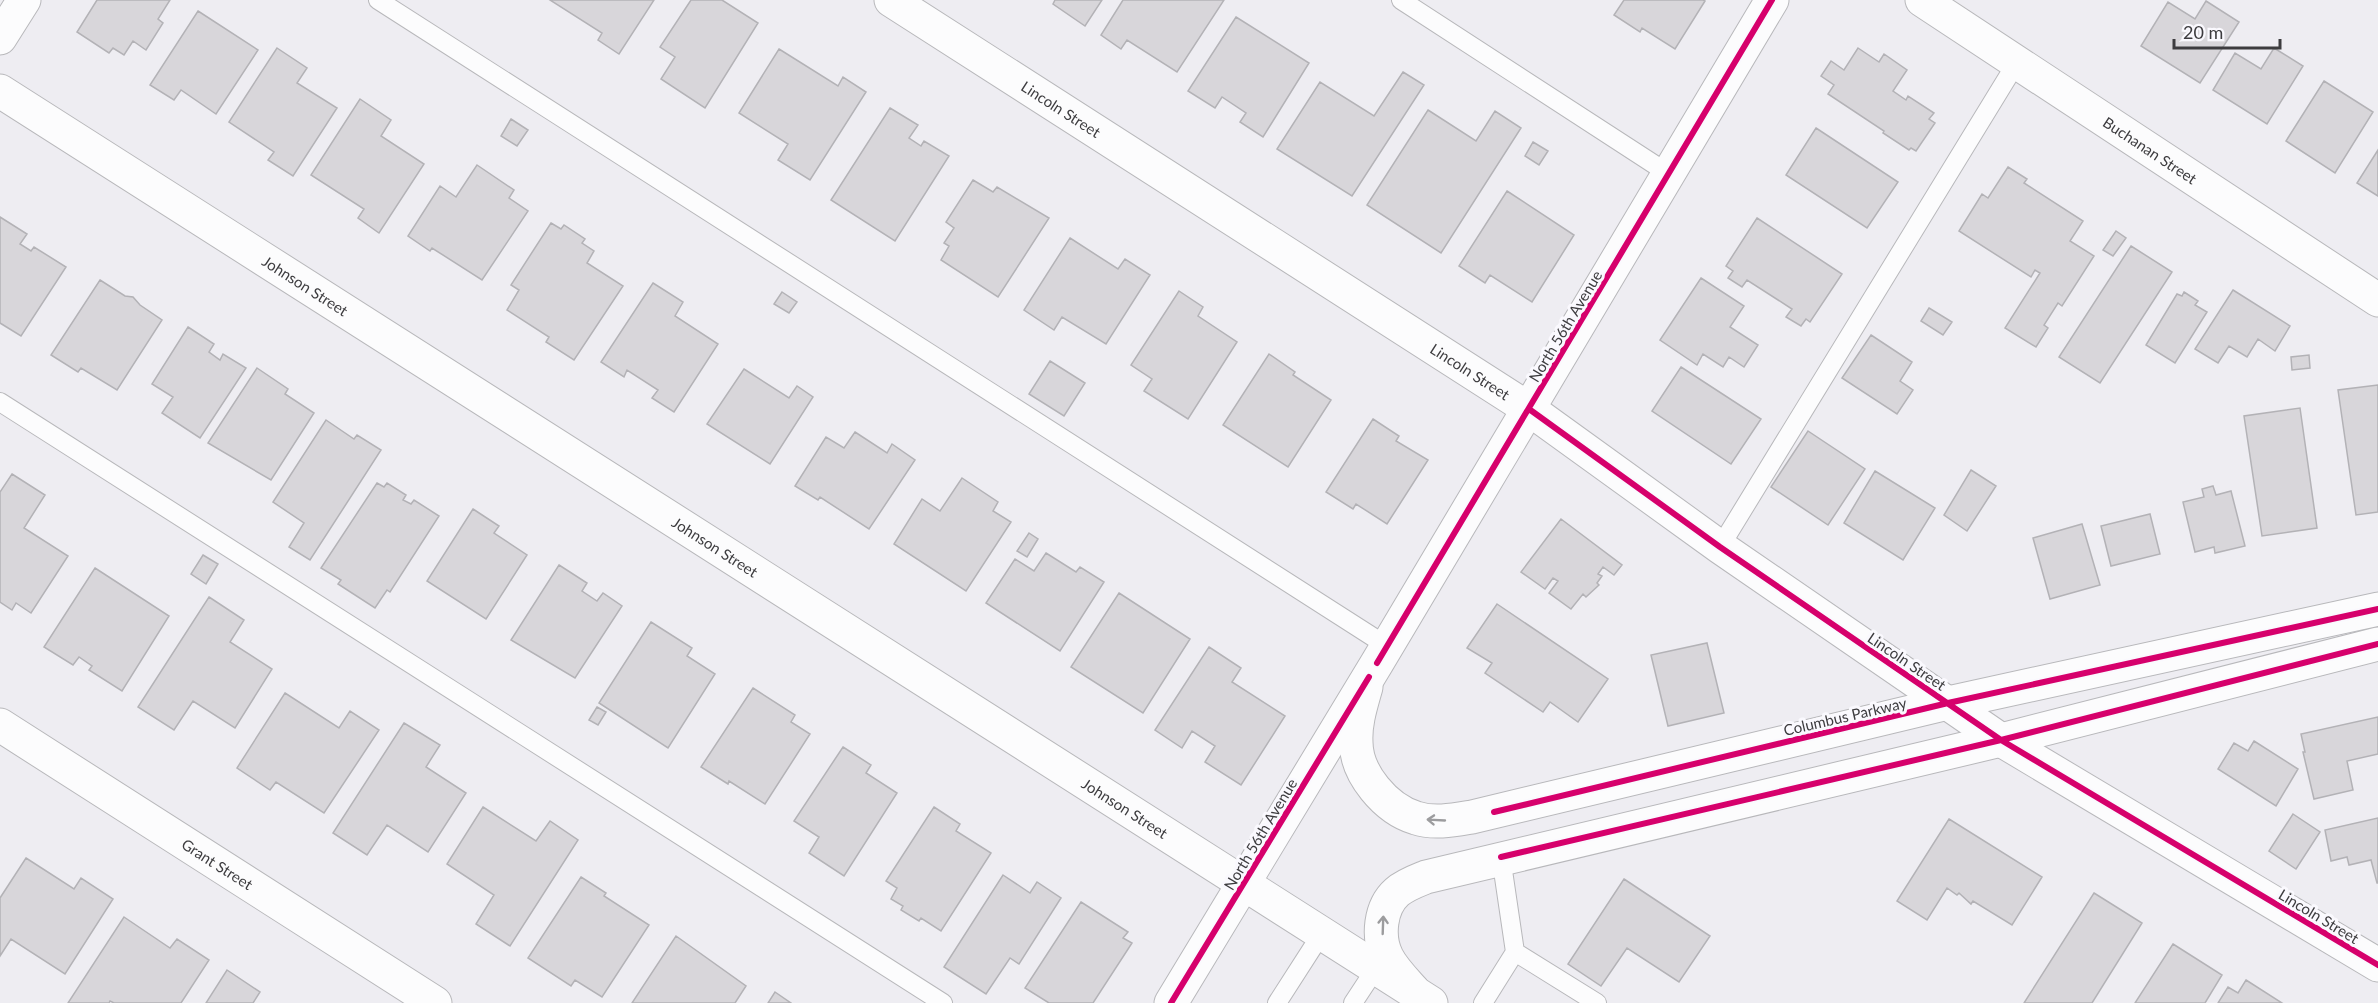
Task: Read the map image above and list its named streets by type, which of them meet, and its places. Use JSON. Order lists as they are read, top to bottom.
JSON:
{
  "streets": {
    "street": [
      "Lincoln Street",
      "Buchanan Street",
      "Johnson Street",
      "North 56th Avenue",
      "Columbus Parkway",
      "Grant Street"
    ]
  },
  "crossings": [
    ["Lincoln Street", "North 56th Avenue"],
    ["Lincoln Street", "Columbus Parkway"],
    ["Johnson Street", "North 56th Avenue"],
    ["North 56th Avenue", "Columbus Parkway"]
  ],
  "scale_bar": "20 m"
}
